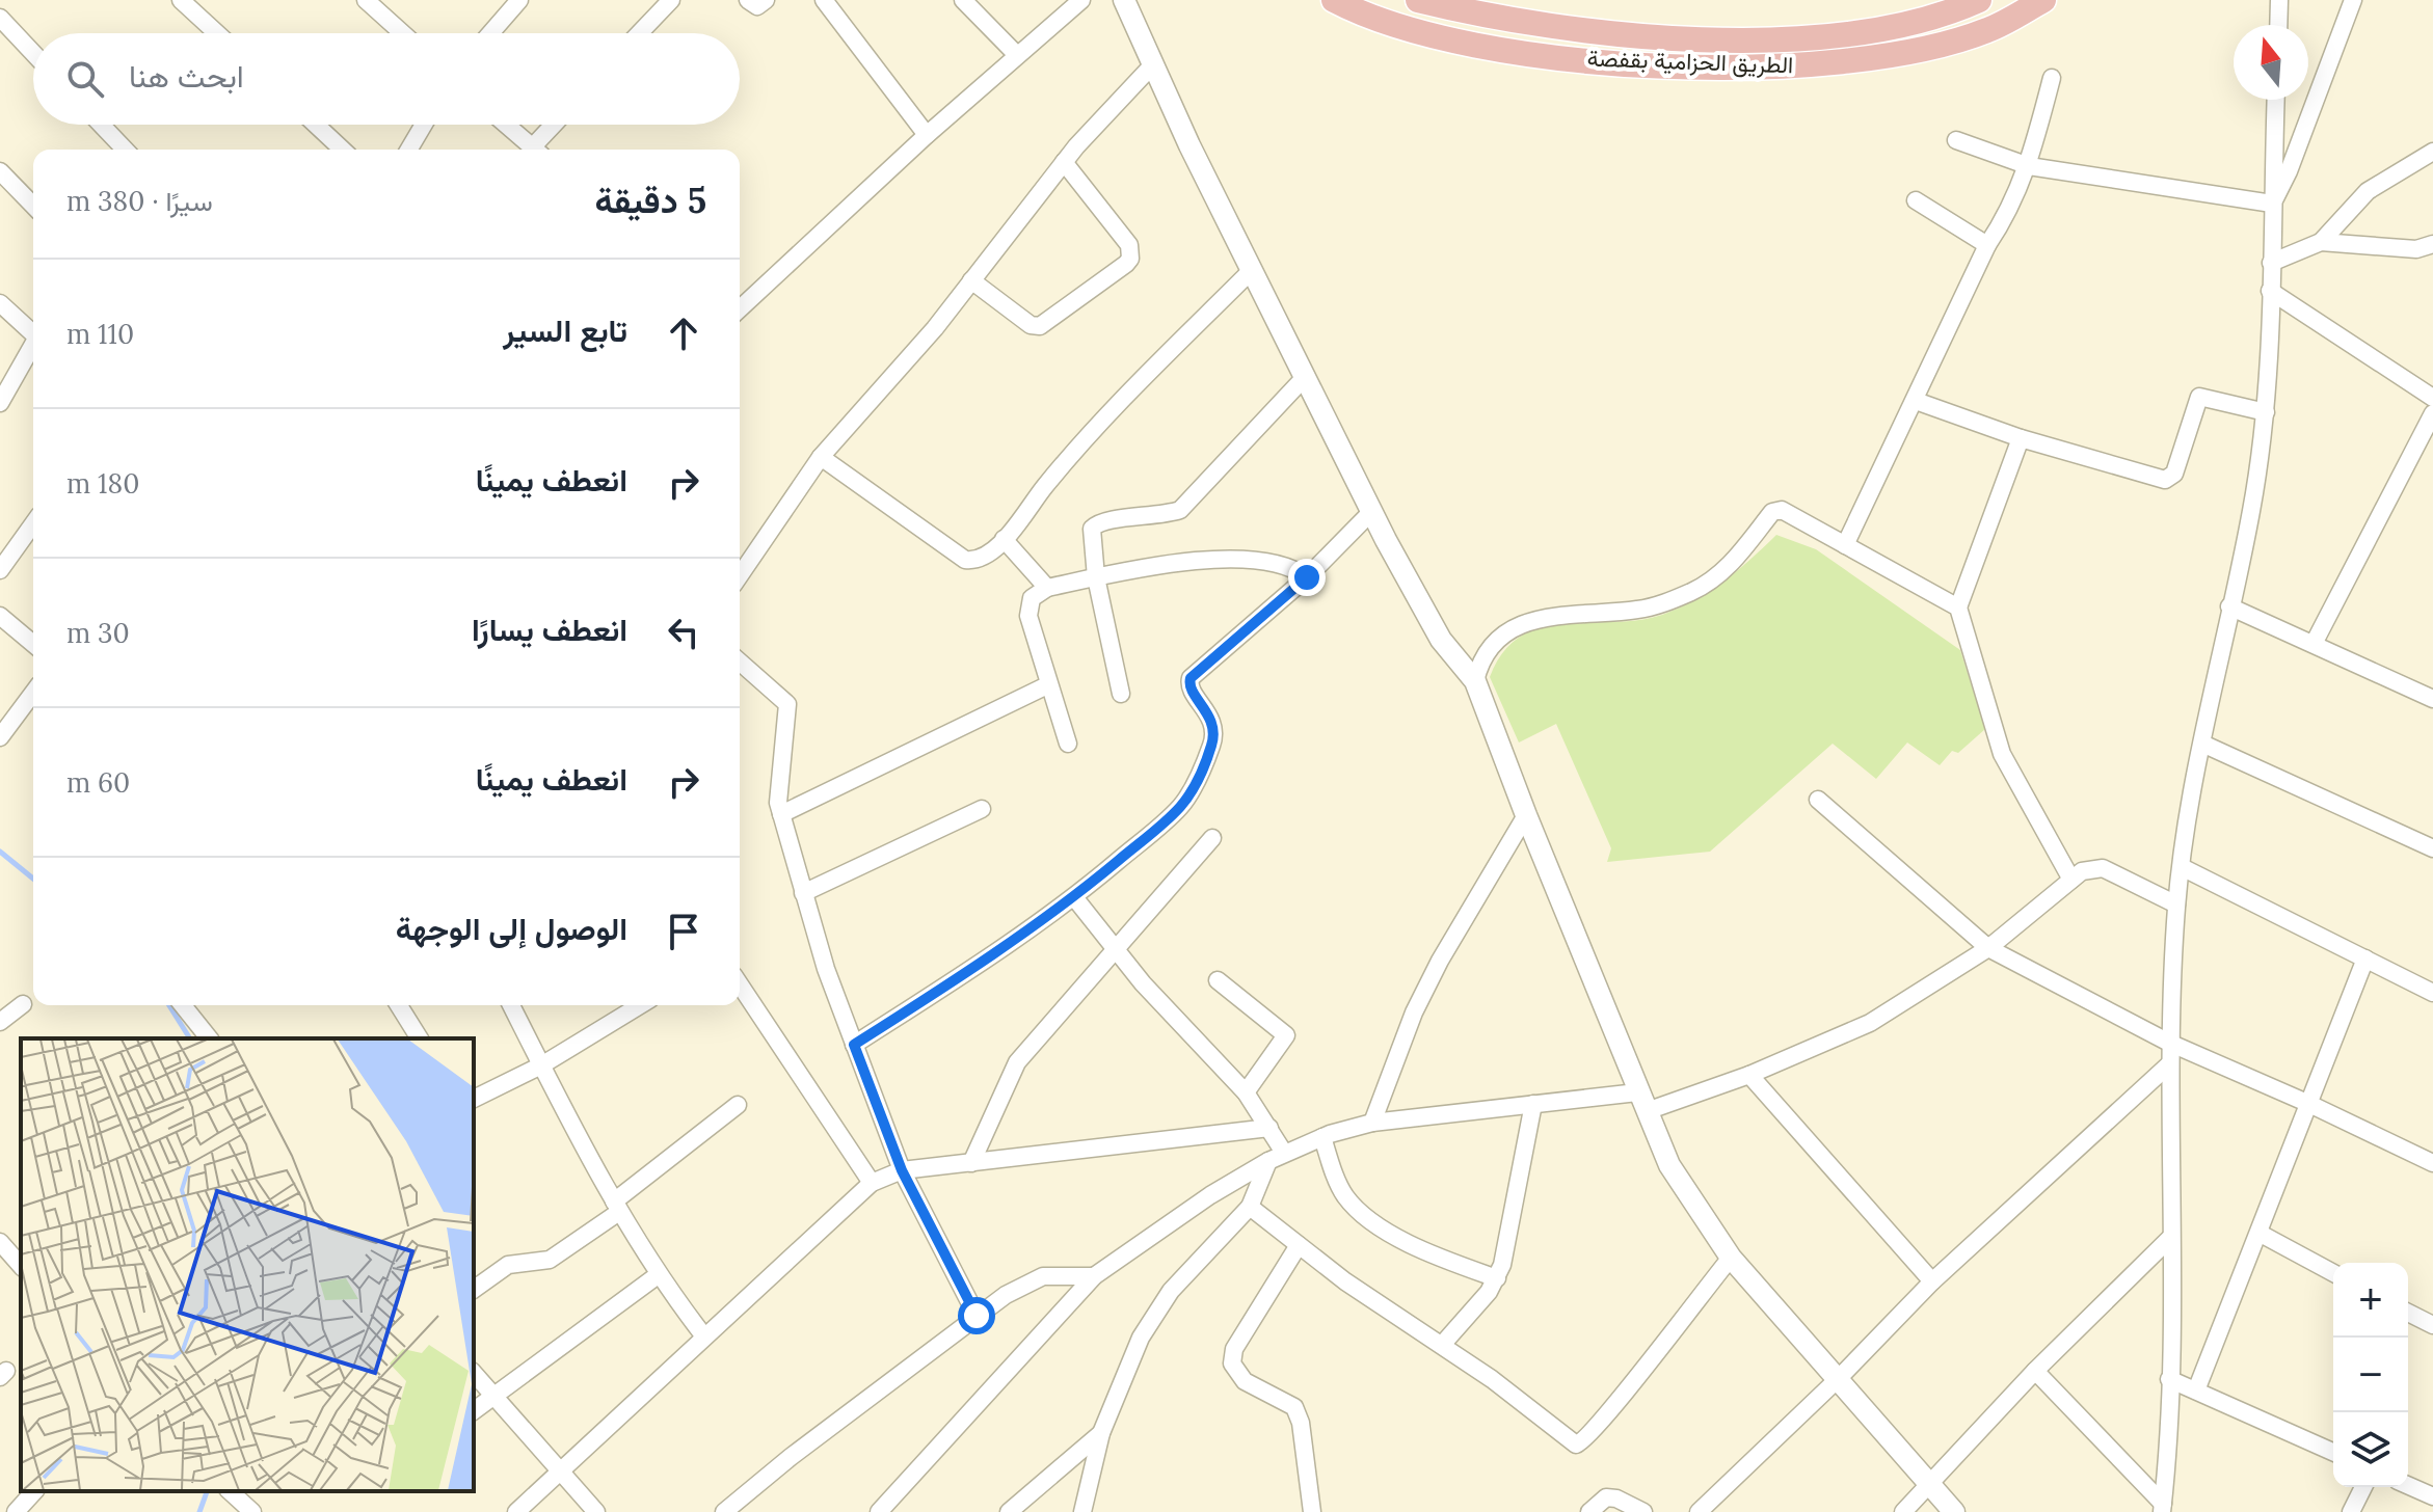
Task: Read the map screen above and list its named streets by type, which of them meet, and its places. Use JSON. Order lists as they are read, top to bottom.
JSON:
{
  "streets": {
    "main road": ["الطريق الحزامية بقفصة"]
  },
  "north": "top",
  "page": {
    "search": "ابحث هنا",
    "heading": ["5 دقيقة", "سيرًا · 380 m"],
    "list": [
      ["تابع السير", "110 m"],
      ["انعطف يمينًا", "180 m"],
      ["انعطف يسارًا", "30 m"],
      ["انعطف يمينًا", "60 m"],
      "الوصول إلى الوجهة"
    ],
    "map_buttons": ["+", "−"]
  }
}
